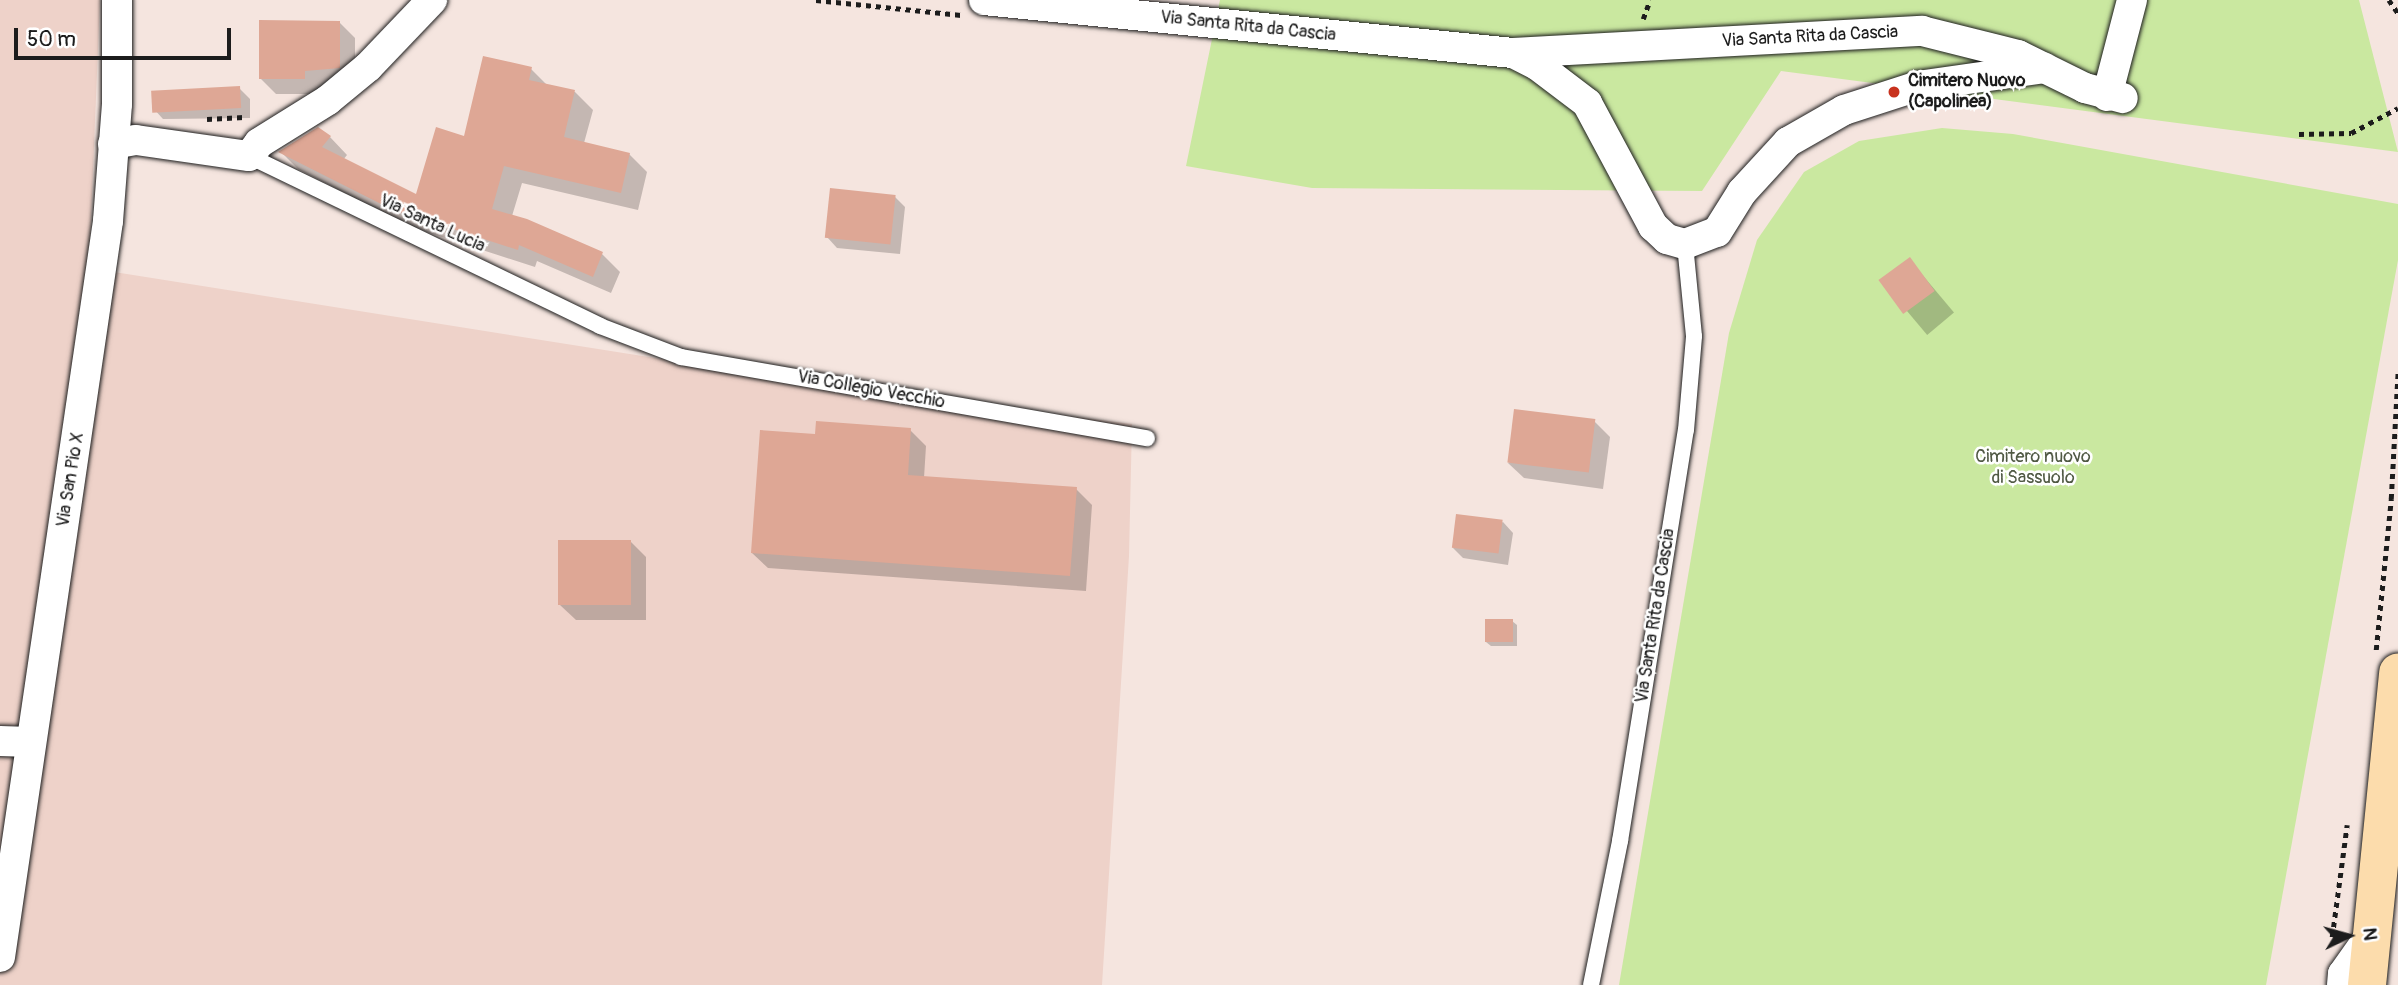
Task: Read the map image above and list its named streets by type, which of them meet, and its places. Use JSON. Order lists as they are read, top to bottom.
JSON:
{
  "streets": {
    "street": ["Via Santa Rita da Cascia", "Via San Pio X"],
    "lane": ["Via Santa Lucia", "Via Collegio Vecchio"]
  },
  "crossings": [
    ["Via Santa Lucia", "Via Collegio Vecchio"]
  ],
  "parks": ["Cimitero nuovo di Sassuolo"],
  "places": ["Cimitero Nuovo (Capolinea)"],
  "scale_bar": "50 m",
  "north": "right"
}
